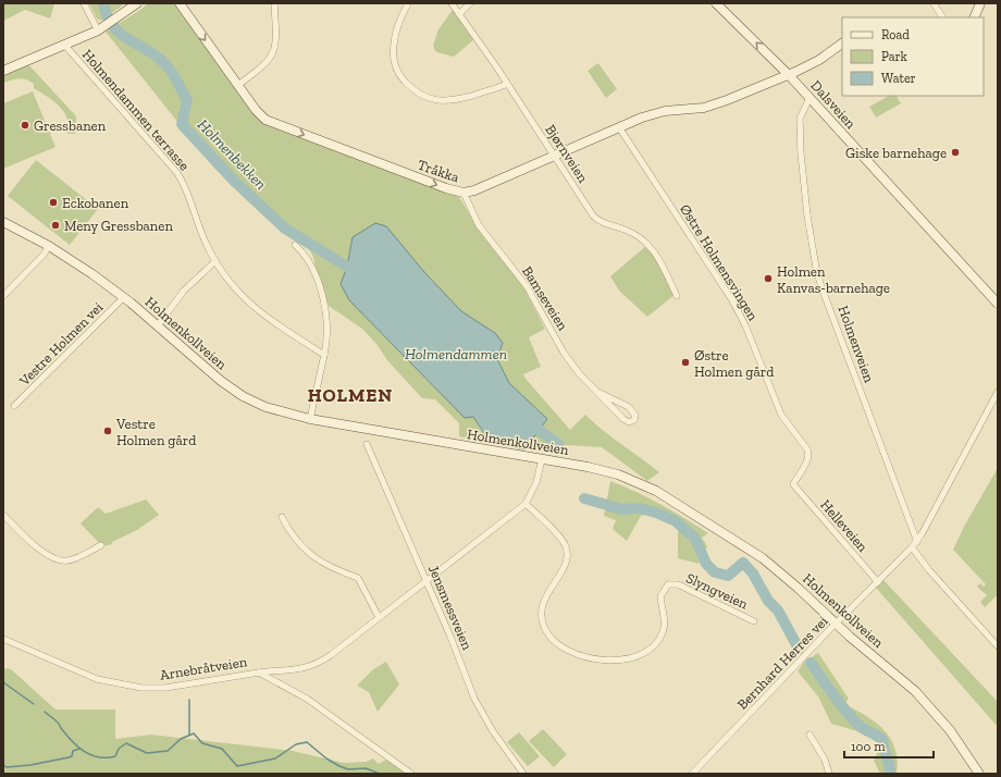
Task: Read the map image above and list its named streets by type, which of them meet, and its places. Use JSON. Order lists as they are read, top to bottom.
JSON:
{
  "streets": {
    "street": [
      "Dalsveien",
      "Holmendammen terrasse",
      "Bjørnveien",
      "Tråkka",
      "Østre Holmensvingen",
      "Bamseveien",
      "Holmenkollveien",
      "Vestre Holmen vei",
      "Holmenveien",
      "Helleveien",
      "Slyngveien",
      "Jensmessveien",
      "Bernhard Herres vei",
      "Arnebråtveien"
    ]
  },
  "crossings": [
    ["Dalsveien", "Tråkka"],
    ["Dalsveien", "Holmenveien"],
    ["Bjørnveien", "Tråkka"],
    ["Tråkka", "Østre Holmensvingen"],
    ["Tråkka", "Bamseveien"],
    ["Østre Holmensvingen", "Helleveien"],
    ["Holmenkollveien", "Vestre Holmen vei"],
    ["Holmenkollveien", "Bernhard Herres vei"],
    ["Holmenveien", "Bernhard Herres vei"],
    ["Helleveien", "Bernhard Herres vei"]
  ],
  "one_way": ["Tråkka"],
  "districts": ["HOLMEN"],
  "water": ["Holmenbekken", "Holmendammen"],
  "places": [
    "Gressbanen",
    "Giske barnehage",
    "Eckobanen",
    "Meny Gressbanen",
    "Holmen Kanvas-barnehage",
    "Østre Holmen gård",
    "Vestre Holmen gård"
  ],
  "legend": ["Road", "Park", "Water"],
  "scale_bar": "100 m"
}
